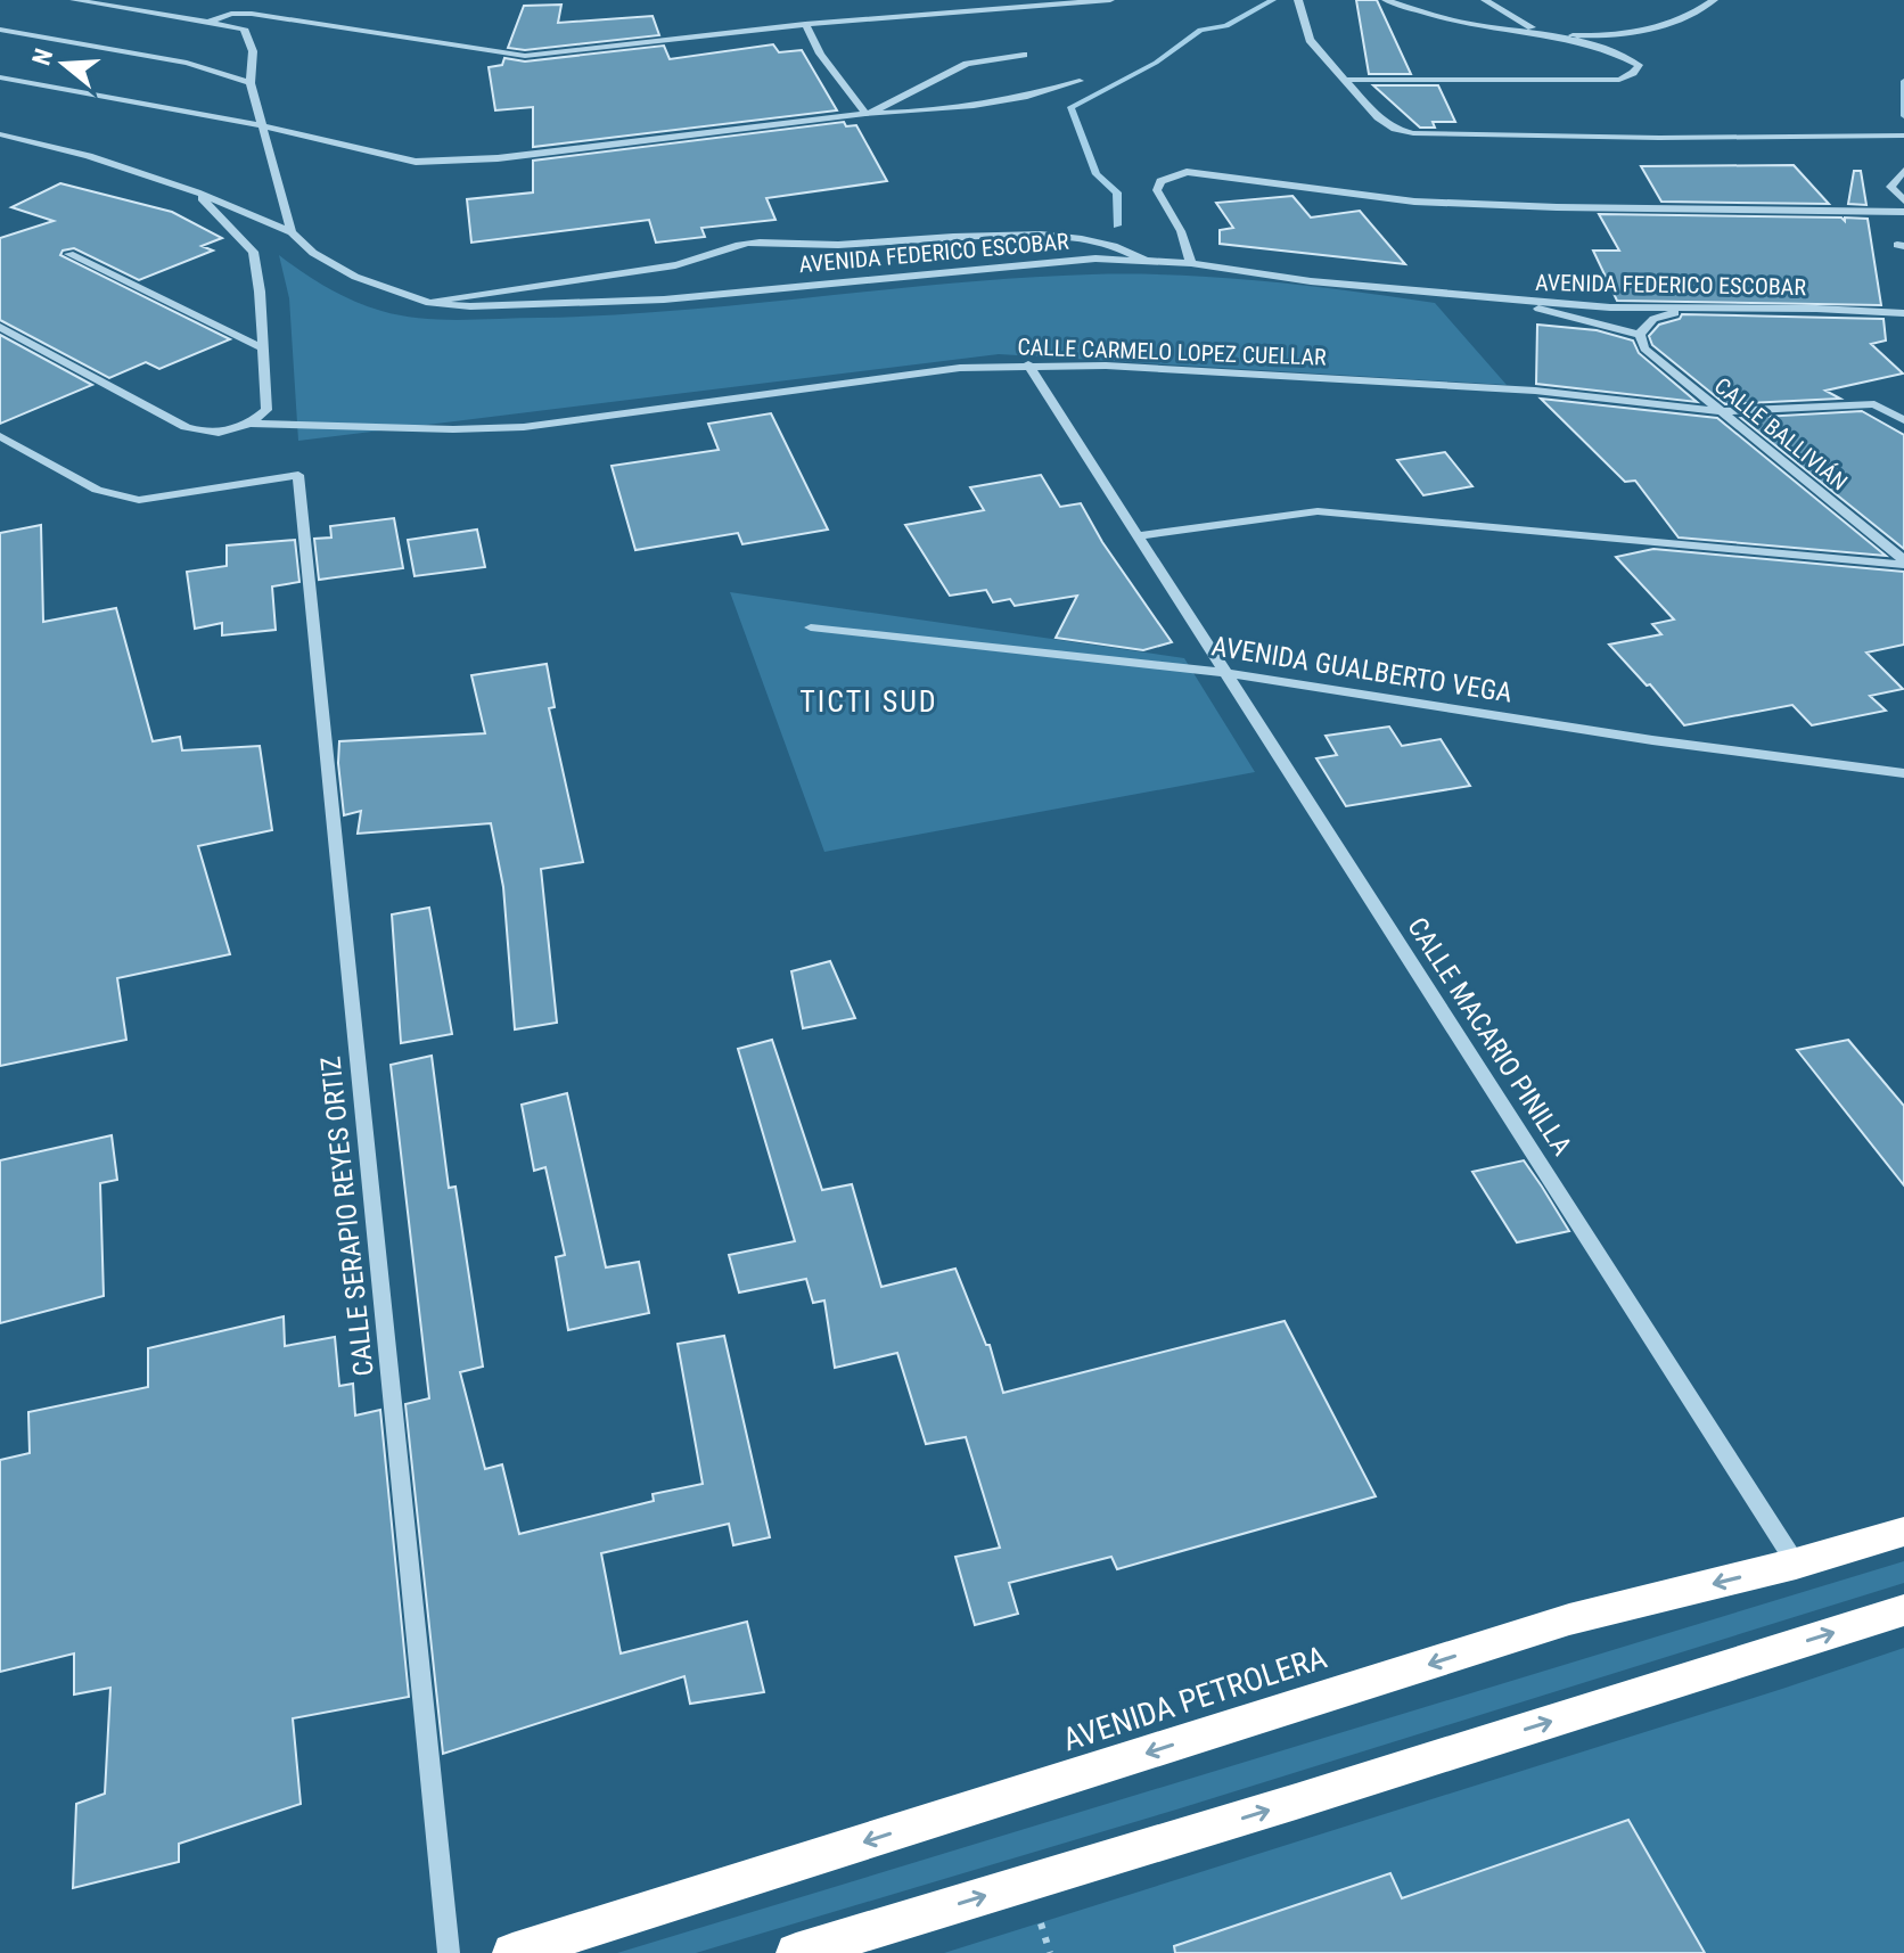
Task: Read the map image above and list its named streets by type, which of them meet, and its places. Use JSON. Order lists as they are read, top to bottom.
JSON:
{
  "streets": {
    "highway": ["AVENIDA PETROLERA"],
    "street": [
      "AVENIDA FEDERICO ESCOBAR",
      "CALLE CARMELO LOPEZ CUELLAR",
      "CALLE BALLIVIÁN",
      "AVENIDA GUALBERTO VEGA",
      "CALLE MACARIO PINILLA",
      "CALLE SERAPIO REYES ORTIZ"
    ]
  },
  "crossings": [
    ["CALLE CARMELO LOPEZ CUELLAR", "CALLE BALLIVIÁN"],
    ["CALLE CARMELO LOPEZ CUELLAR", "CALLE MACARIO PINILLA"],
    ["AVENIDA GUALBERTO VEGA", "CALLE MACARIO PINILLA"],
    ["CALLE MACARIO PINILLA", "AVENIDA PETROLERA"]
  ],
  "districts": ["TICTI SUD"],
  "north": "left"
}
